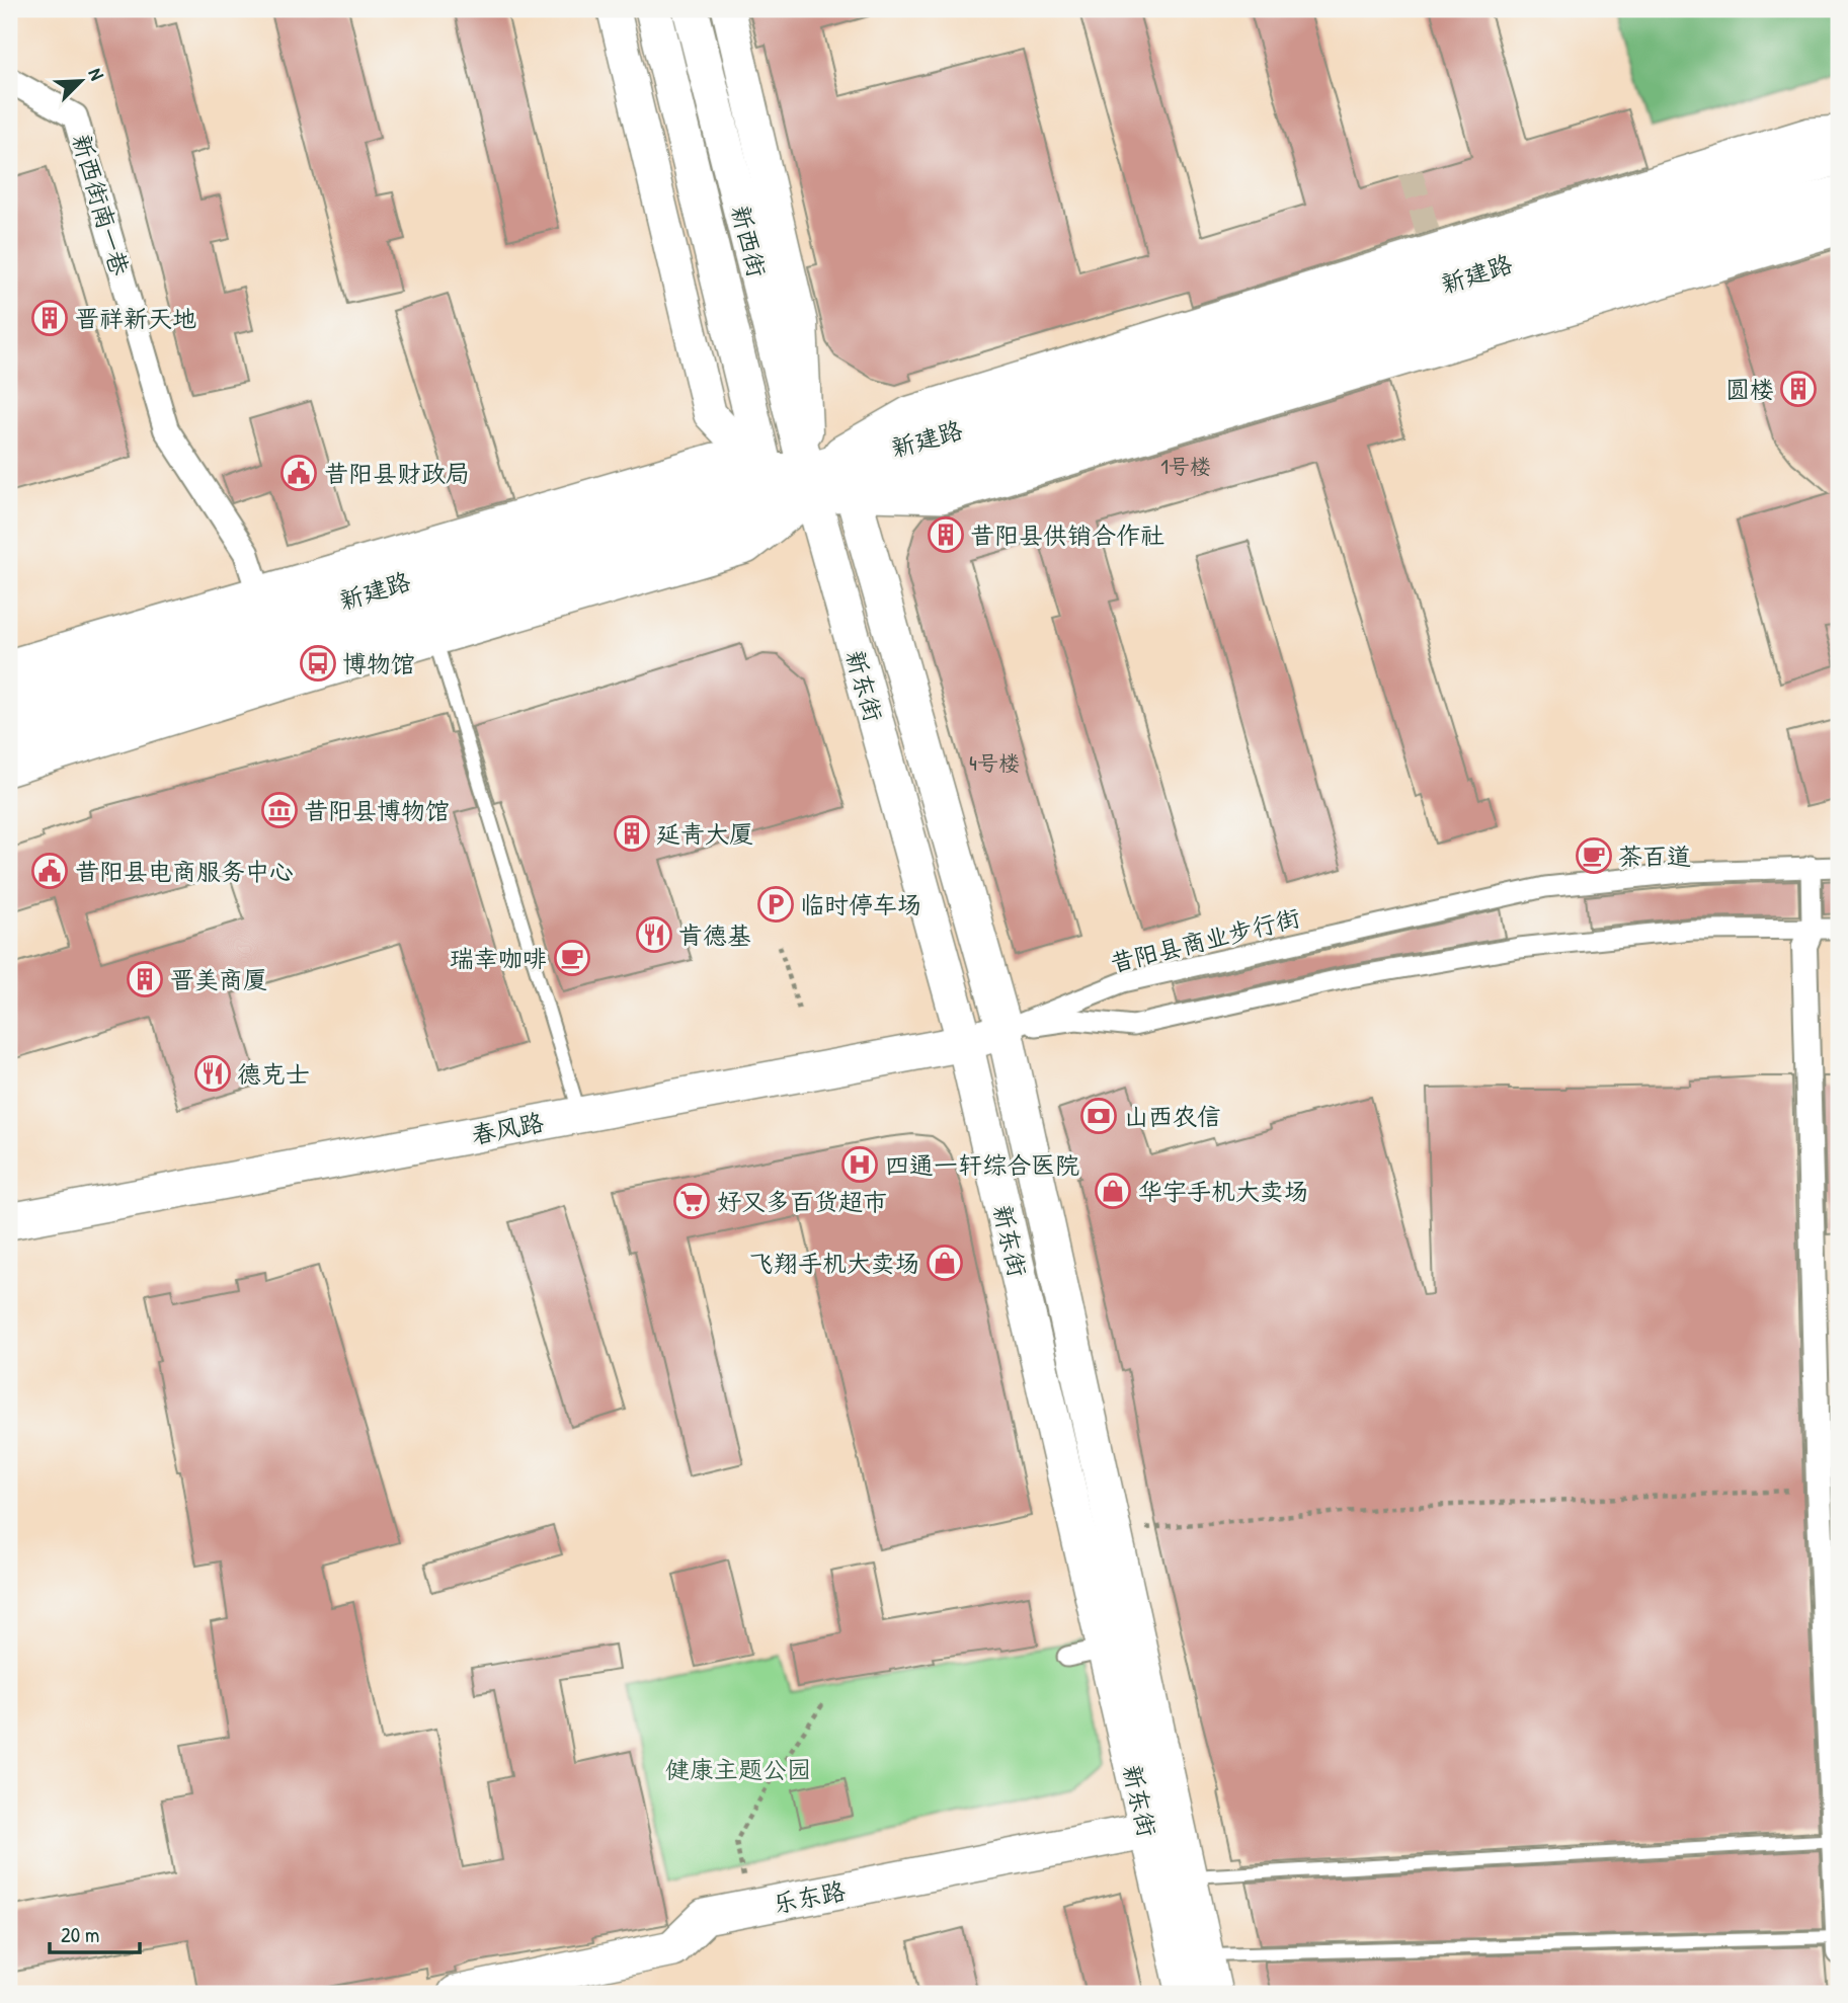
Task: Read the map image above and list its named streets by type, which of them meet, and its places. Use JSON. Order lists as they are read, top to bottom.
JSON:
{
  "streets": {
    "main road": [
      "新西街",
      "新建路",
      "新东街",
      "春风路",
      "乐东路"
    ],
    "street": ["新西街南一巷", "昔阳县商业步行街"]
  },
  "crossings": [
    ["新西街", "新建路"],
    ["新西街", "新东街"],
    ["新建路", "新东街"],
    ["新东街", "昔阳县商业步行街"],
    ["新东街", "春风路"],
    ["新东街", "乐东路"],
    ["昔阳县商业步行街", "春风路"]
  ],
  "parks": ["健康主题公园"],
  "places": {
    "building": [
      "晋祥新天地",
      "圆楼",
      "昔阳县供销合作社",
      "延青大厦",
      "晋美商厦"
    ],
    "public building": ["昔阳县财政局", "昔阳县电商服务中心"],
    "bus stop": ["博物馆"],
    "museum": ["昔阳县博物馆"],
    "cafe": ["茶百道", "瑞幸咖啡"],
    "parking": ["临时停车场"],
    "restaurant": ["肯德基", "德克士"],
    "bank": ["山西农信"],
    "hospital": ["四通一轩综合医院"],
    "shop": ["华宇手机大卖场", "飞翔手机大卖场"],
    "supermarket": ["好又多百货超市"]
  },
  "house_numbers": ["1号楼", "4号楼"],
  "scale_bar": "20 m",
  "north": "top right"
}
